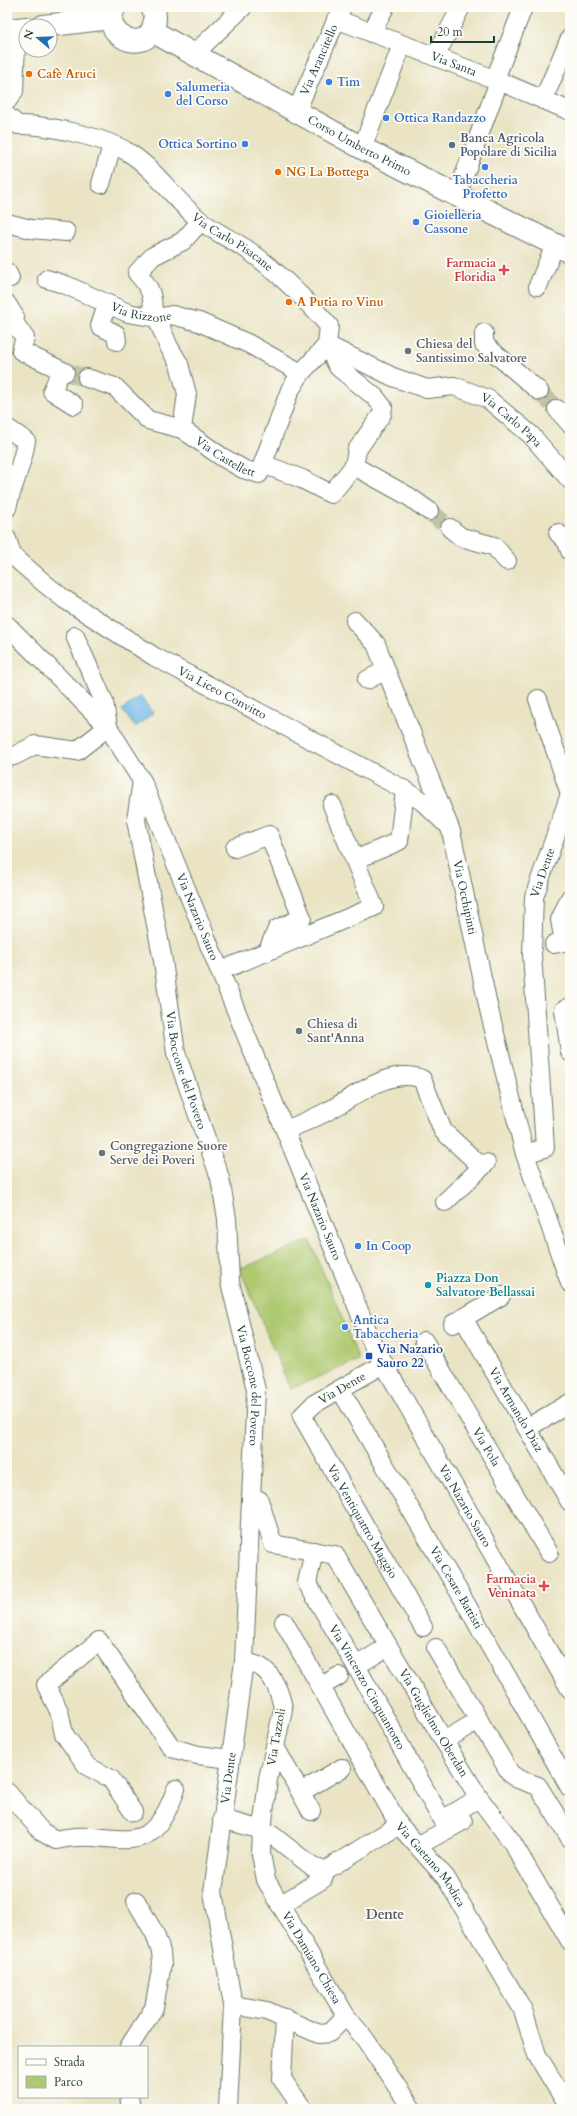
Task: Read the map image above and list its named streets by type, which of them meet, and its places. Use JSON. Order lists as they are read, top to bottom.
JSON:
{
  "streets": {
    "street": [
      "Via Arancitello",
      "Via Santa",
      "Corso Umberto Primo",
      "Via Carlo Pisacane",
      "Via Rizzone",
      "Via Carlo Papa",
      "Via Castellett",
      "Via Liceo Convitto",
      "Via Dente",
      "Via Occhipinti",
      "Via Nazario Sauro",
      "Via Boccone del Povero",
      "Via Armando Diaz",
      "Via Pola",
      "Via Ventiquattro Maggio",
      "Via Cesare Battisti",
      "Via Vincenzo Cinquantotto",
      "Via Guglielmo Oberdan",
      "Via Tazzoli",
      "Via Gaetano Modica",
      "Via Damiano Chiesa"
    ]
  },
  "crossings": [
    ["Via Arancitello", "Via Santa"],
    ["Via Arancitello", "Corso Umberto Primo"],
    ["Via Carlo Pisacane", "Via Carlo Papa"],
    ["Via Carlo Pisacane", "Via Castellett"],
    ["Via Rizzone", "Via Castellett"],
    ["Via Carlo Papa", "Via Castellett"],
    ["Via Liceo Convitto", "Via Occhipinti"],
    ["Via Dente", "Via Occhipinti"],
    ["Via Dente", "Via Nazario Sauro"],
    ["Via Dente", "Via Boccone del Povero"],
    ["Via Dente", "Via Ventiquattro Maggio"],
    ["Via Dente", "Via Cesare Battisti"],
    ["Via Dente", "Via Guglielmo Oberdan"],
    ["Via Dente", "Via Tazzoli"],
    ["Via Nazario Sauro", "Via Boccone del Povero"],
    ["Via Boccone del Povero", "Via Guglielmo Oberdan"],
    ["Via Vincenzo Cinquantotto", "Via Guglielmo Oberdan"],
    ["Via Tazzoli", "Via Damiano Chiesa"]
  ],
  "districts": ["Dente"],
  "places": {
    "other": [
      "Cafè Aruci",
      "Tim",
      "Salumeria del Corso",
      "Ottica Randazzo",
      "Ottica Sortino",
      "Banca Agricola Popolare di Sicilia",
      "Tabaccheria Profetto",
      "NG La Bottega",
      "Gioielleria Cassone",
      "A Putia ro Vinu",
      "Chiesa del Santissimo Salvatore",
      "Chiesa di Sant'Anna",
      "Congregazione Suore Serve dei Poveri",
      "In Coop",
      "Piazza Don Salvatore Bellassai",
      "Antica Tabaccheria"
    ],
    "health": ["Farmacia Floridia", "Farmacia Veninata"],
    "transit": ["Via Nazario Sauro 22"]
  },
  "legend": ["Strada", "Parco"],
  "scale_bar": "20 m",
  "north": "left"
}
